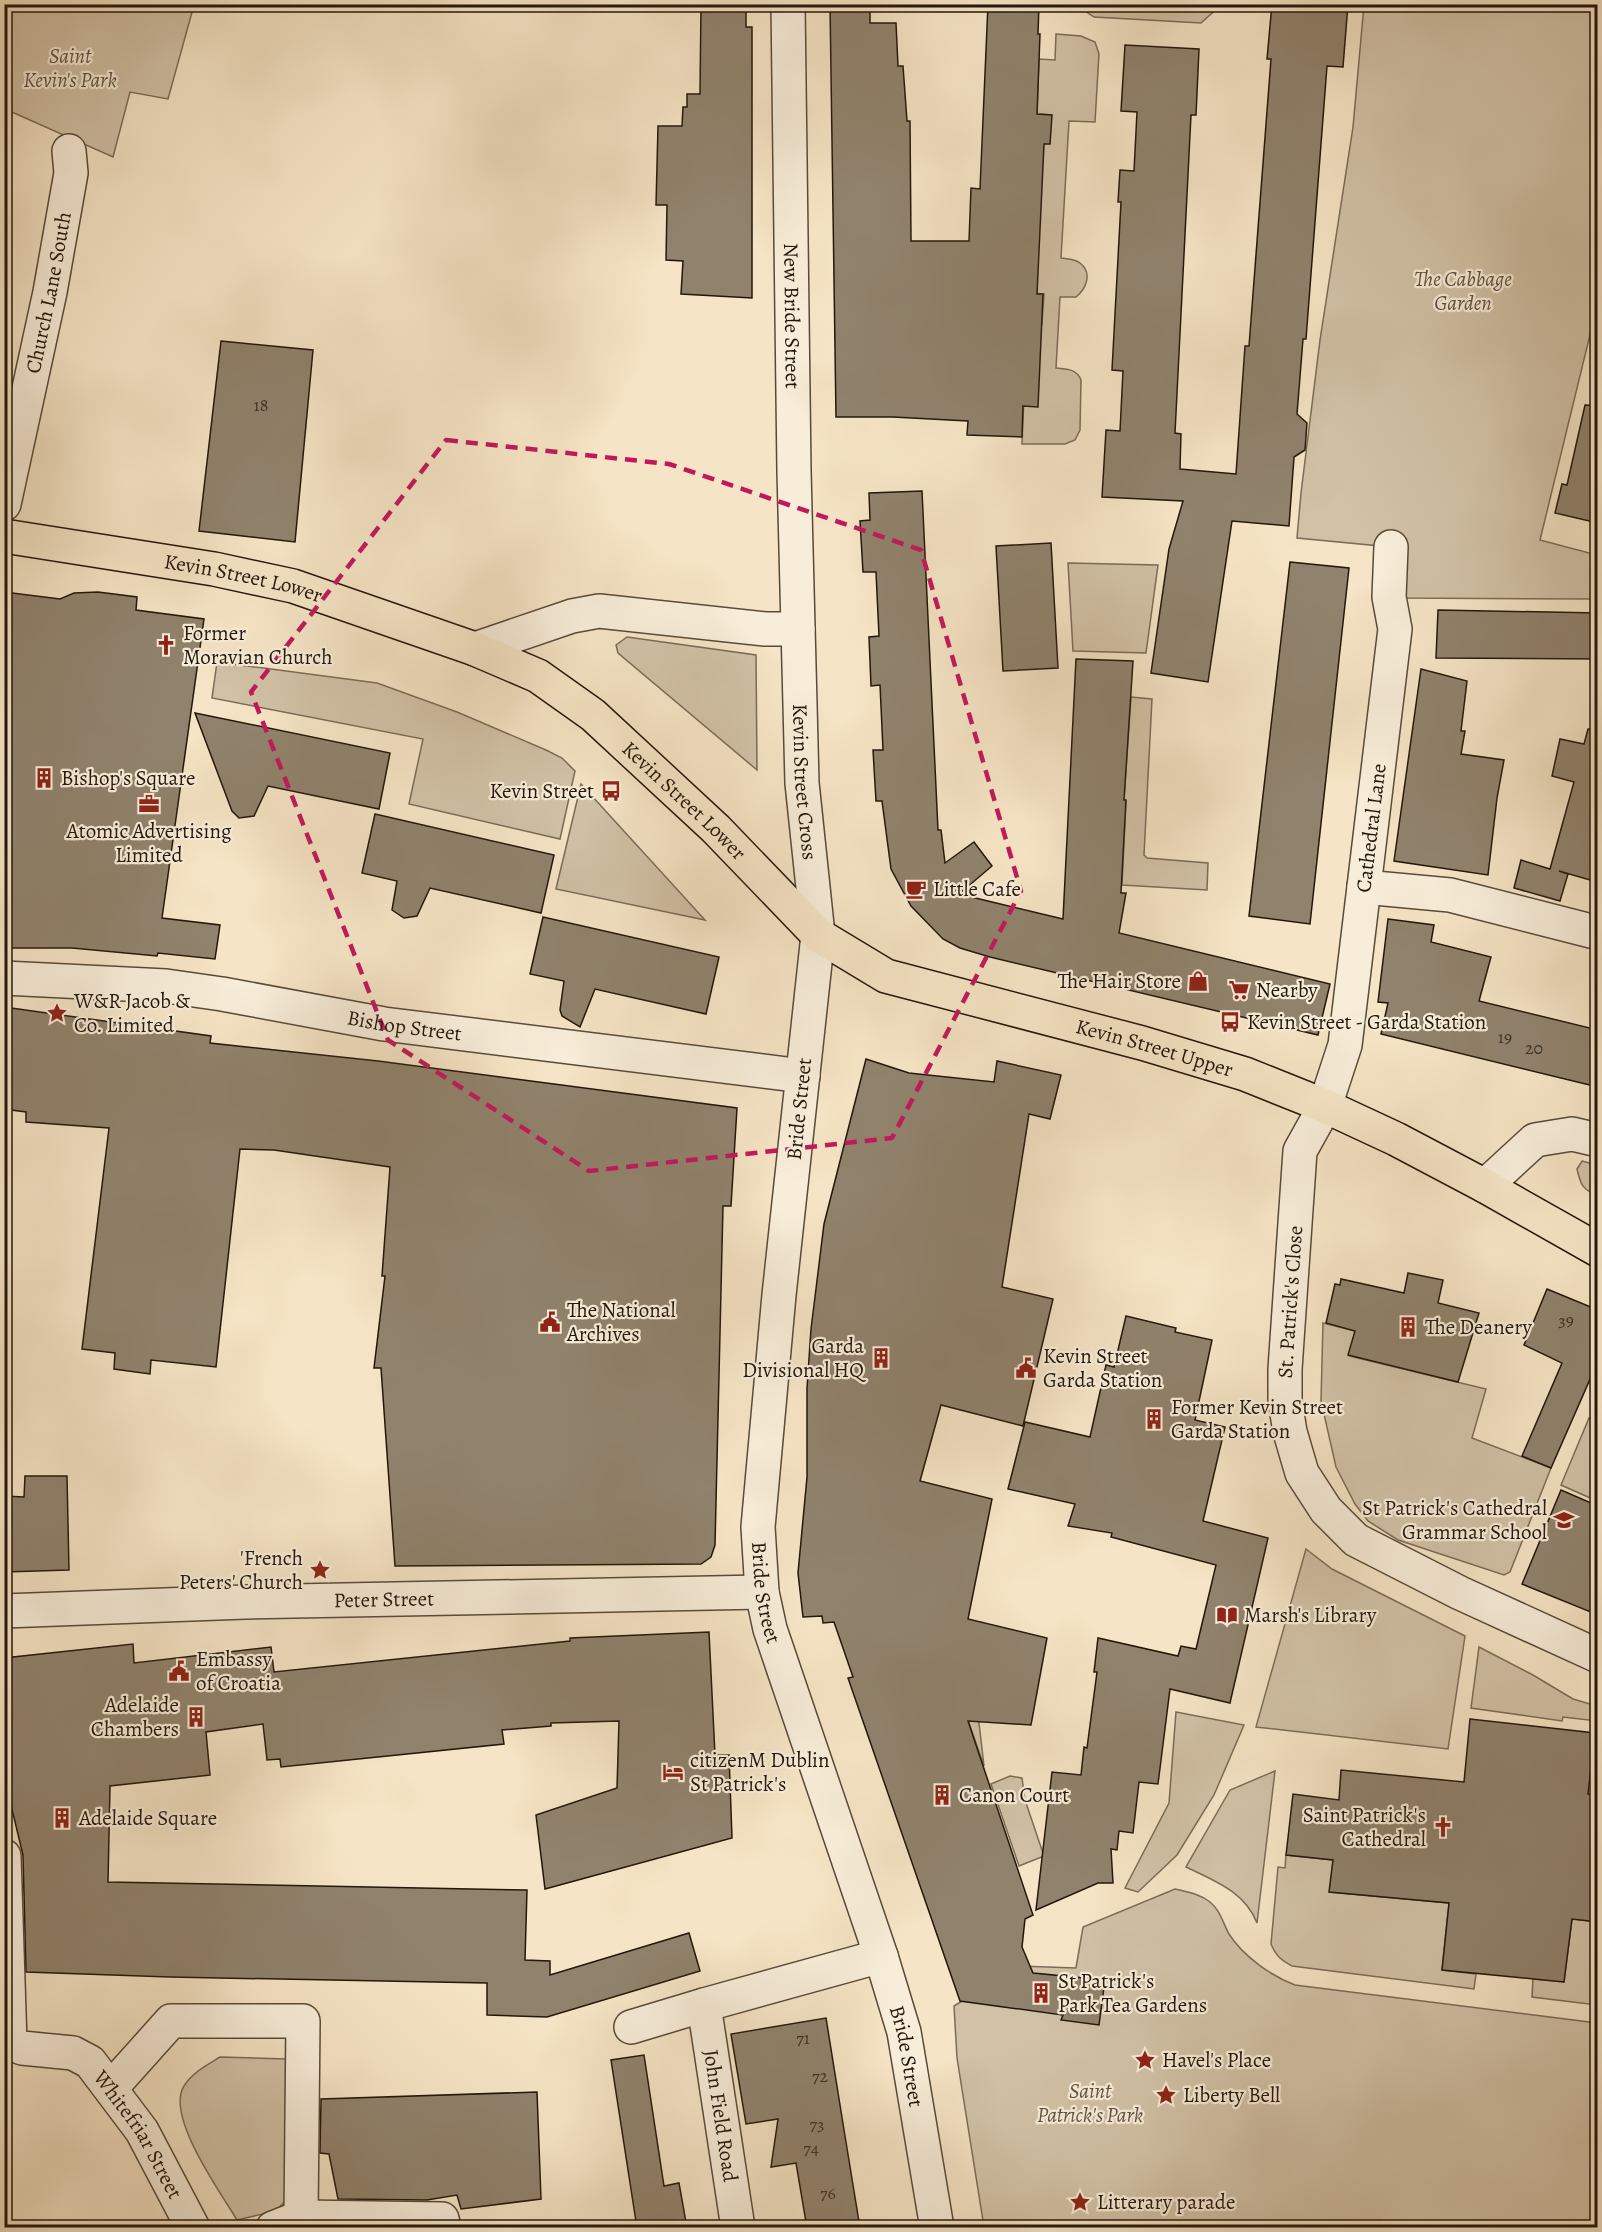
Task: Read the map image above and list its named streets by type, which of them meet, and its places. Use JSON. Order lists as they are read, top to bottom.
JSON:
{
  "streets": {
    "main road": ["Kevin Street Lower", "Kevin Street Upper"],
    "street": [
      "Church Lane South",
      "New Bride Street",
      "Kevin Street Cross",
      "Cathedral Lane",
      "Bishop Street",
      "Bride Street",
      "St. Patrick's Close",
      "Peter Street",
      "John Field Road",
      "Whitefriar Street"
    ]
  },
  "crossings": [
    ["New Bride Street", "Kevin Street Cross"],
    ["Kevin Street Lower", "Kevin Street Cross"],
    ["Kevin Street Lower", "Kevin Street Upper"],
    ["Kevin Street Lower", "Bride Street"],
    ["Kevin Street Cross", "Kevin Street Upper"],
    ["Kevin Street Cross", "Bride Street"],
    ["Cathedral Lane", "Kevin Street Upper"],
    ["Cathedral Lane", "St. Patrick's Close"],
    ["Bishop Street", "Bride Street"],
    ["Kevin Street Upper", "Bride Street"],
    ["Kevin Street Upper", "St. Patrick's Close"],
    ["Bride Street", "Peter Street"]
  ],
  "parks": ["Saint Kevin's Park", "The Cabbage Garden", "Saint Patrick's Park"],
  "places": {
    "church": ["Former Moravian Church", "Saint Patrick's Cathedral"],
    "building": [
      "Bishop's Square",
      "The Deanery",
      "Garda Divisional HQ",
      "Former Kevin Street Garda Station",
      "Adelaide Chambers",
      "Canon Court",
      "Adelaide Square",
      "St Patrick's Park Tea Gardens"
    ],
    "bus stop": ["Kevin Street", "Kevin Street - Garda Station"],
    "office": ["Atomic Advertising Limited"],
    "cafe": ["Little Cafe"],
    "shop": ["The Hair Store"],
    "supermarket": ["Nearby"],
    "place": [
      "W&R Jacob & Co. Limited",
      "'French Peters' Church",
      "Havel's Place",
      "Liberty Bell",
      "Litterary parade"
    ],
    "public building": ["The National Archives", "Kevin Street Garda Station", "Embassy of Croatia"],
    "school or university": ["St Patrick's Cathedral Grammar School"],
    "library": ["Marsh's Library"],
    "hotel": ["citizenM Dublin St Patrick's"]
  },
  "house_numbers": [
    "18",
    "19",
    "20",
    "39",
    "71",
    "72",
    "73",
    "74",
    "76"
  ]
}
